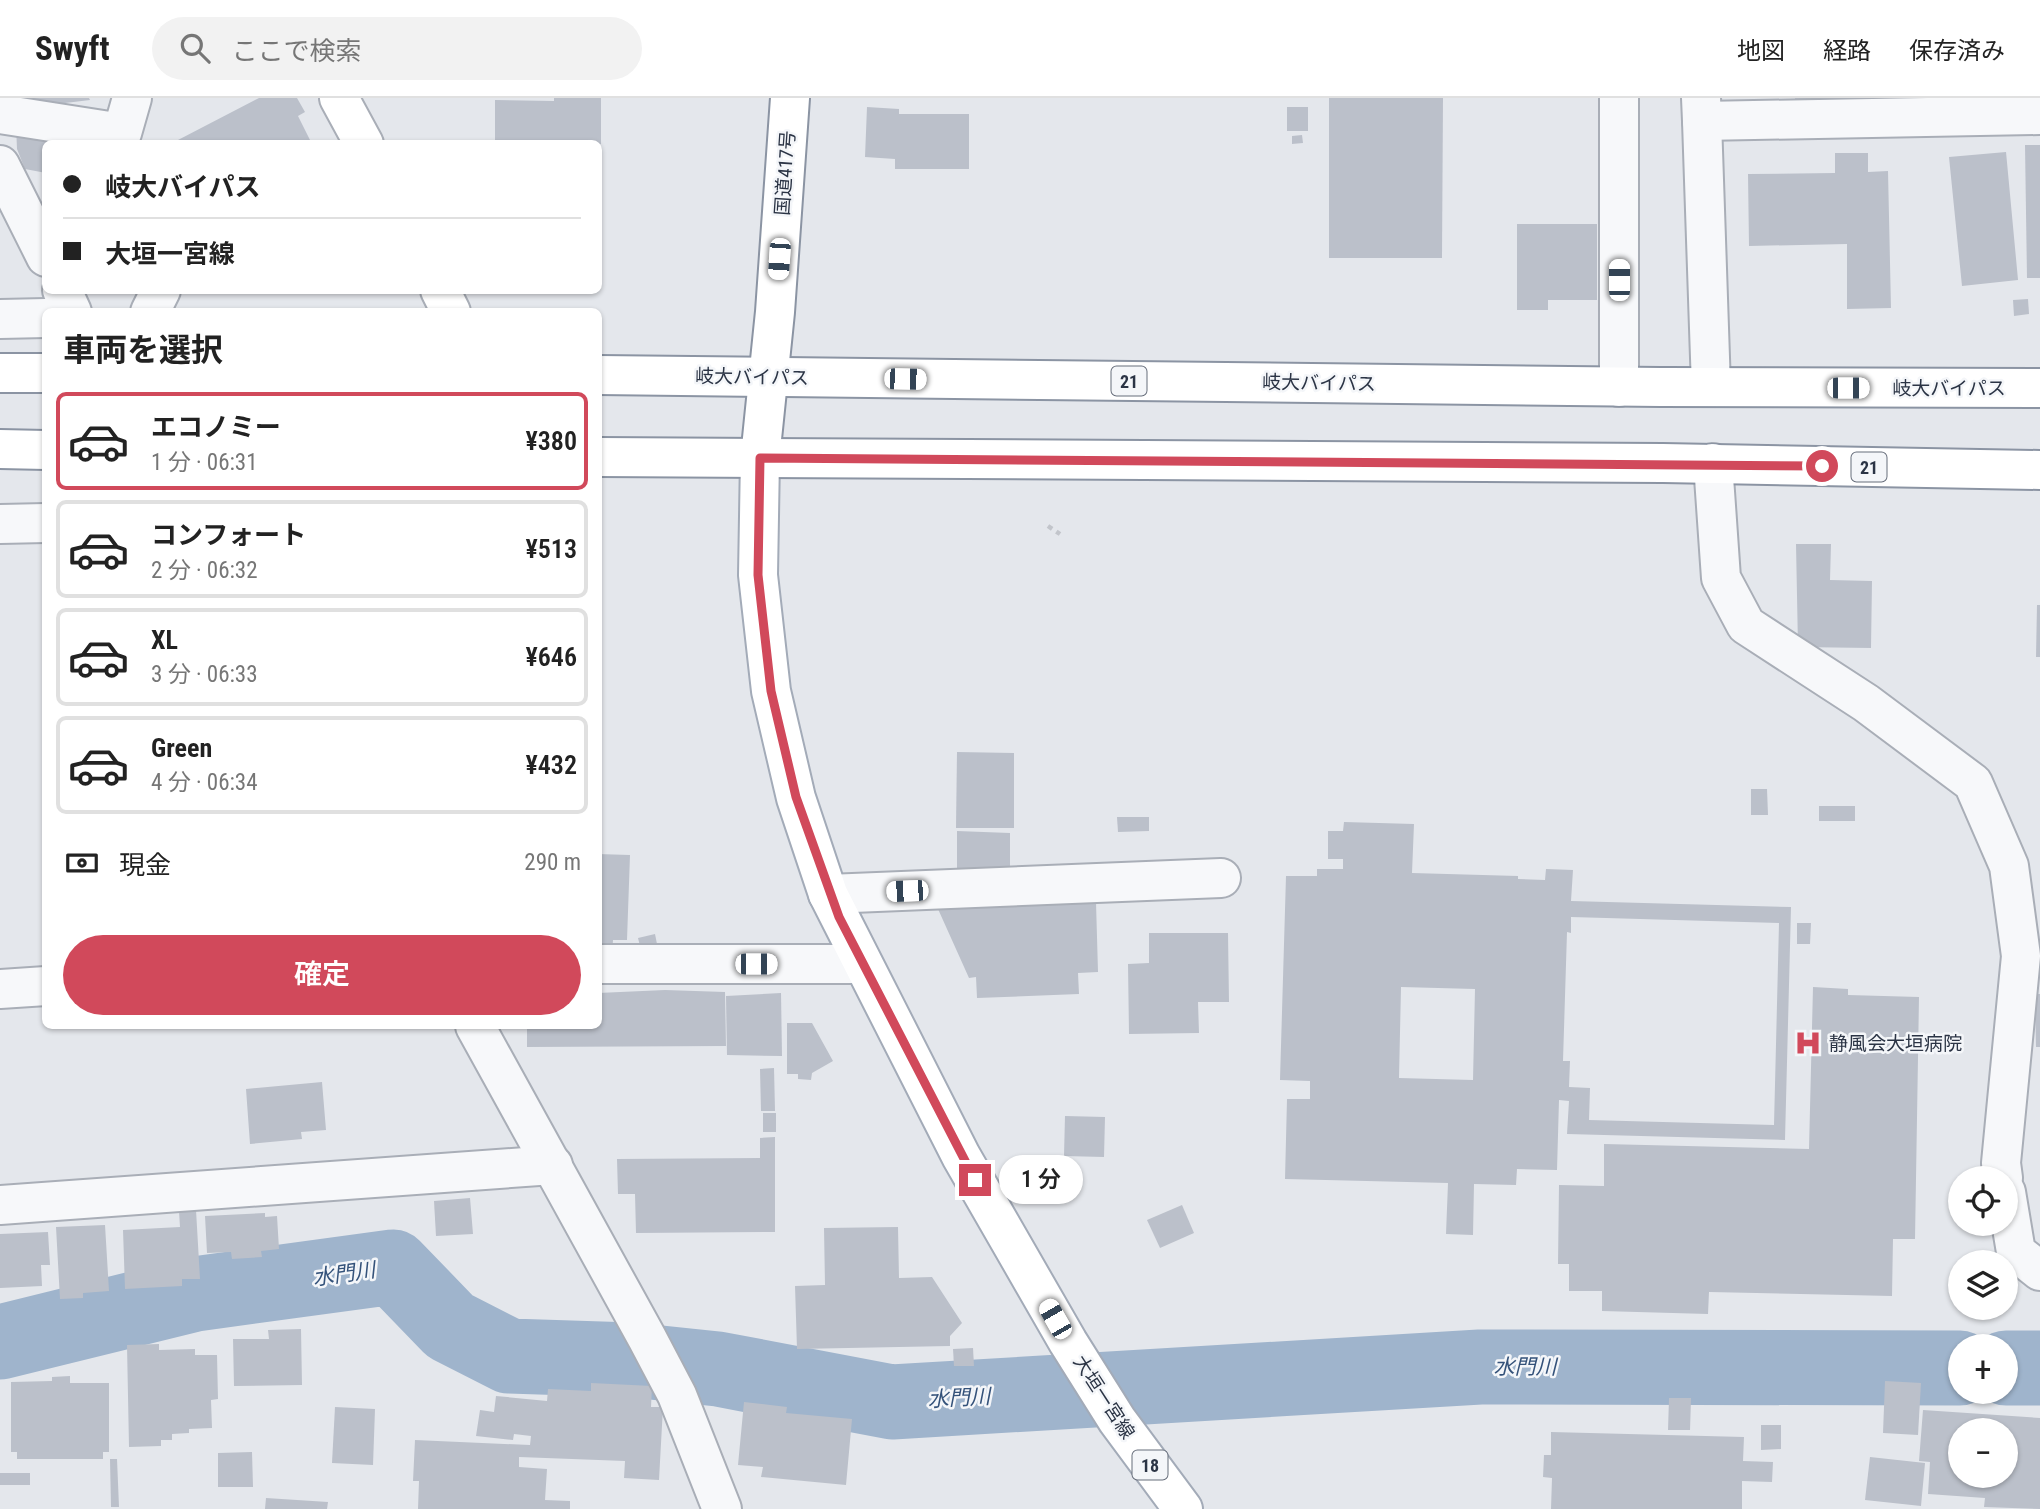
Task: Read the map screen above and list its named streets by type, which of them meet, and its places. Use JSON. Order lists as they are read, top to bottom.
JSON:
{
  "streets": {
    "main road": [
      "国道417号",
      "岐大バイパス",
      "21",
      "大垣一宮線",
      "18"
    ]
  },
  "crossings": [
    ["国道417号", "岐大バイパス"],
    ["国道417号", "21"],
    ["国道417号", "大垣一宮線"],
    ["21", "大垣一宮線"]
  ],
  "water": ["水門川"],
  "places": {
    "hospital": ["静風会大垣病院"]
  },
  "page": {
    "header": "Swyft",
    "search": "ここで検索",
    "nav": ["地図", "経路", "保存済み"],
    "banner": ["岐大バイパス", "大垣一宮線"],
    "heading": "車両を選択",
    "list": [
      {
        "name": "エコノミー",
        "note": "1 分 · 06:31",
        "value": "¥380"
      },
      {
        "name": "コンフォート",
        "note": "2 分 · 06:32",
        "value": "¥513"
      },
      {
        "name": "XL",
        "note": "3 分 · 06:33",
        "value": "¥646"
      },
      {
        "name": "Green",
        "note": "4 分 · 06:34",
        "value": "¥432"
      }
    ],
    "pay": ["現金", "290 m"],
    "buttons": "確定",
    "bubble": "1 分",
    "map_buttons": ["+", "−"]
  }
}
